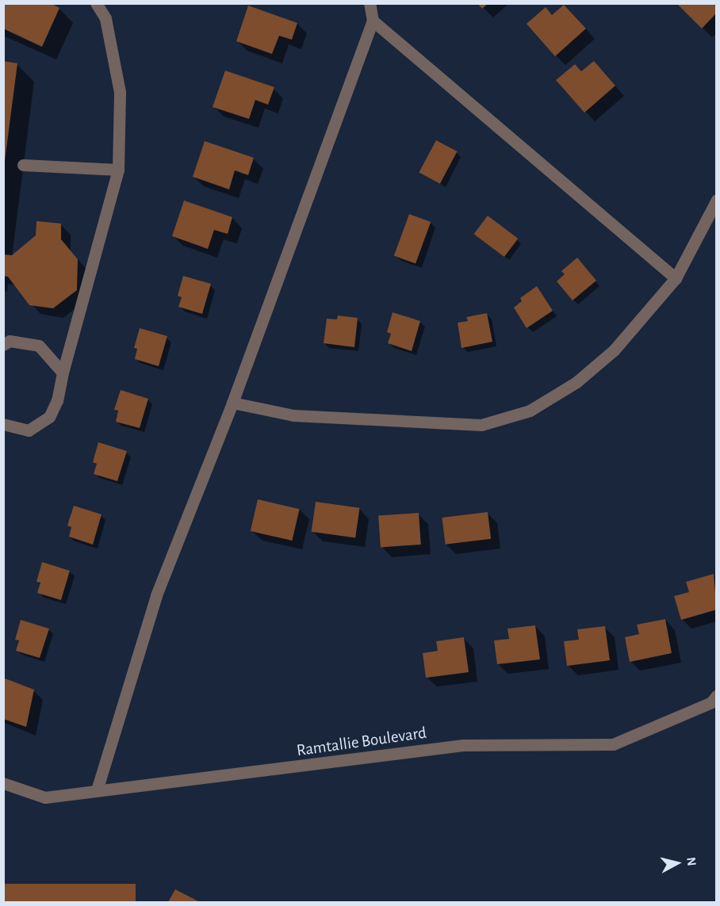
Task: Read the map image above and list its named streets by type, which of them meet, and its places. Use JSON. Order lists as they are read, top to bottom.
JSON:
{
  "streets": {
    "street": ["Ramtallie Boulevard"]
  },
  "north": "right"
}
